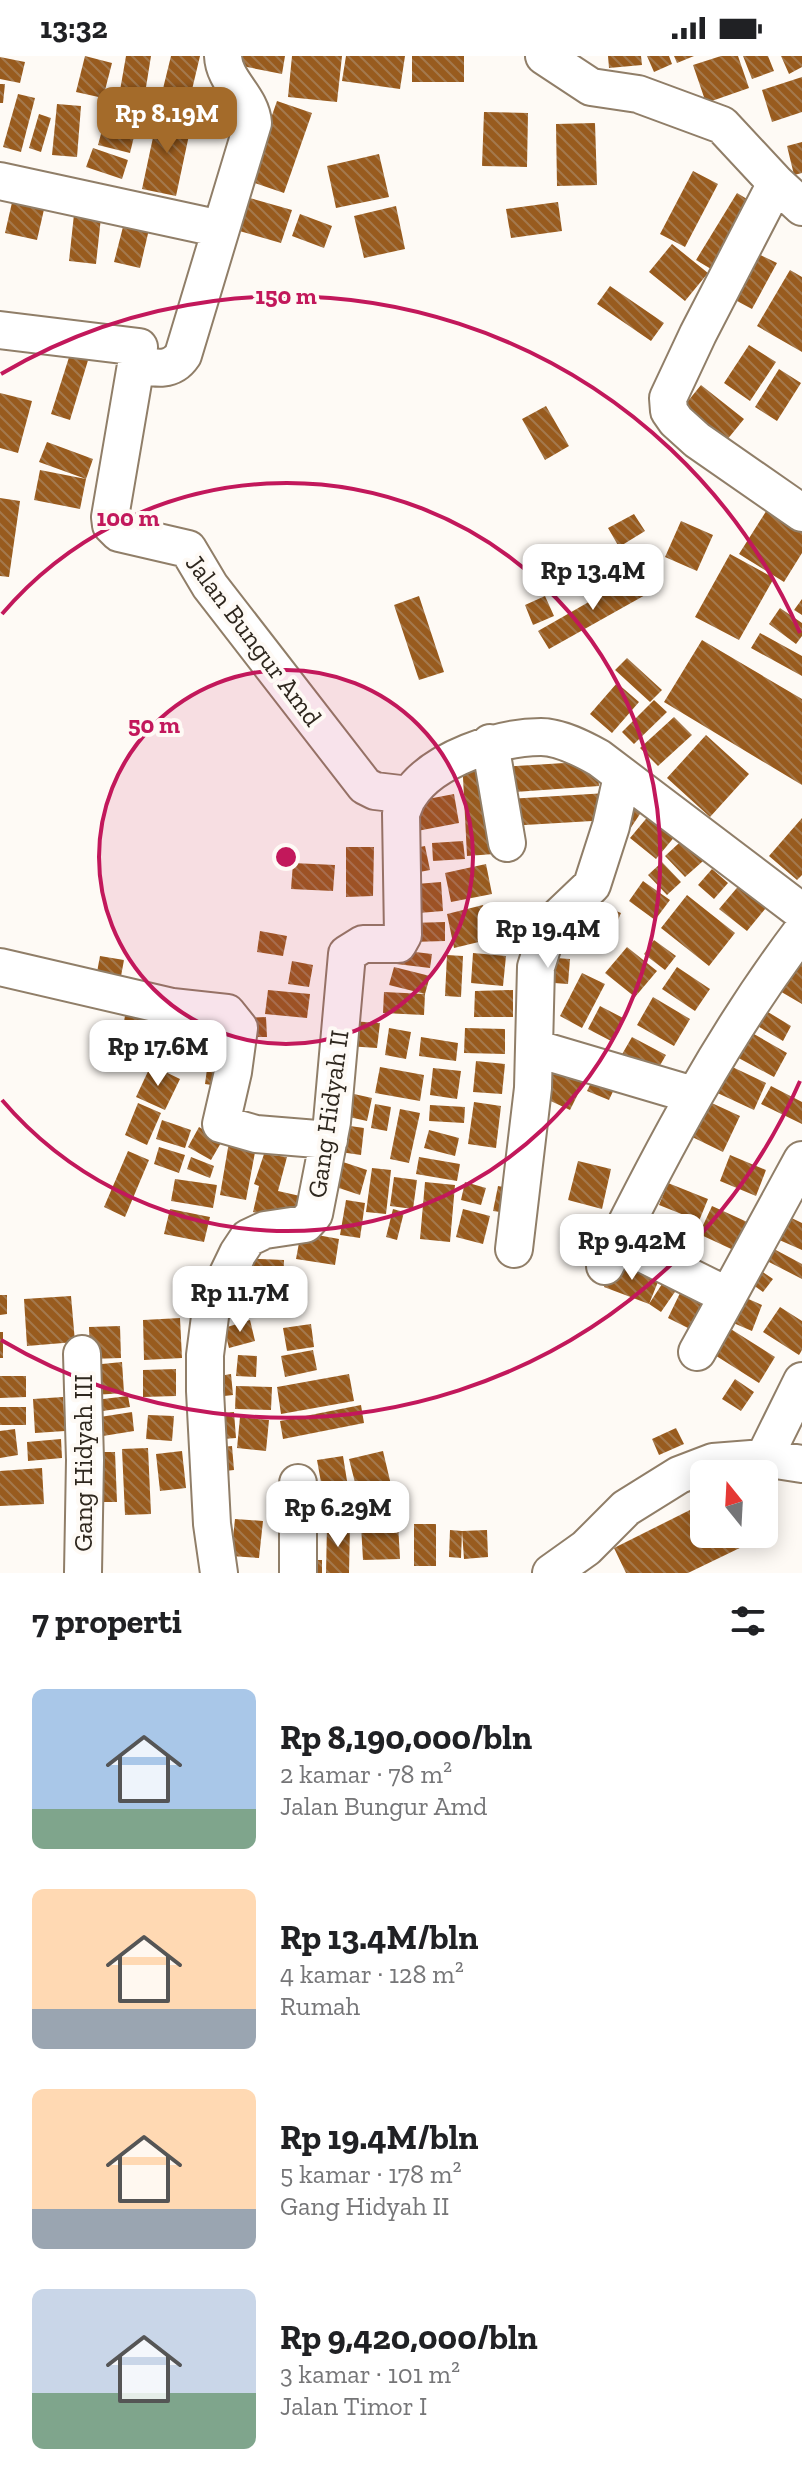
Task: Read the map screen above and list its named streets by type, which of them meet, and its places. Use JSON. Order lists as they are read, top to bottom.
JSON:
{
  "streets": {
    "street": ["Jalan Bungur Amd", "Gang Hidyah II", "Gang Hidyah III"]
  },
  "crossings": [
    ["Jalan Bungur Amd", "Gang Hidyah II"]
  ],
  "north": "top",
  "page": {
    "status": "13:32",
    "price": [
      "Rp 8.19M",
      "Rp 13.4M",
      "Rp 19.4M",
      "Rp 17.6M",
      "Rp 9.42M",
      "Rp 11.7M",
      "Rp 6.29M"
    ],
    "heading": "7 properti",
    "list": [
      {
        "name": "Rp 8,190,000/bln",
        "note": "2 kamar · 78 m² · Jalan Bungur Amd"
      },
      {
        "name": "Rp 13.4M/bln",
        "note": "4 kamar · 128 m² · Rumah"
      },
      {
        "name": "Rp 19.4M/bln",
        "note": "5 kamar · 178 m² · Gang Hidyah II"
      },
      {
        "name": "Rp 9,420,000/bln",
        "note": "3 kamar · 101 m² · Jalan Timor I"
      }
    ]
  },
  "rings": ["150 m", "100 m", "50 m"]
}
